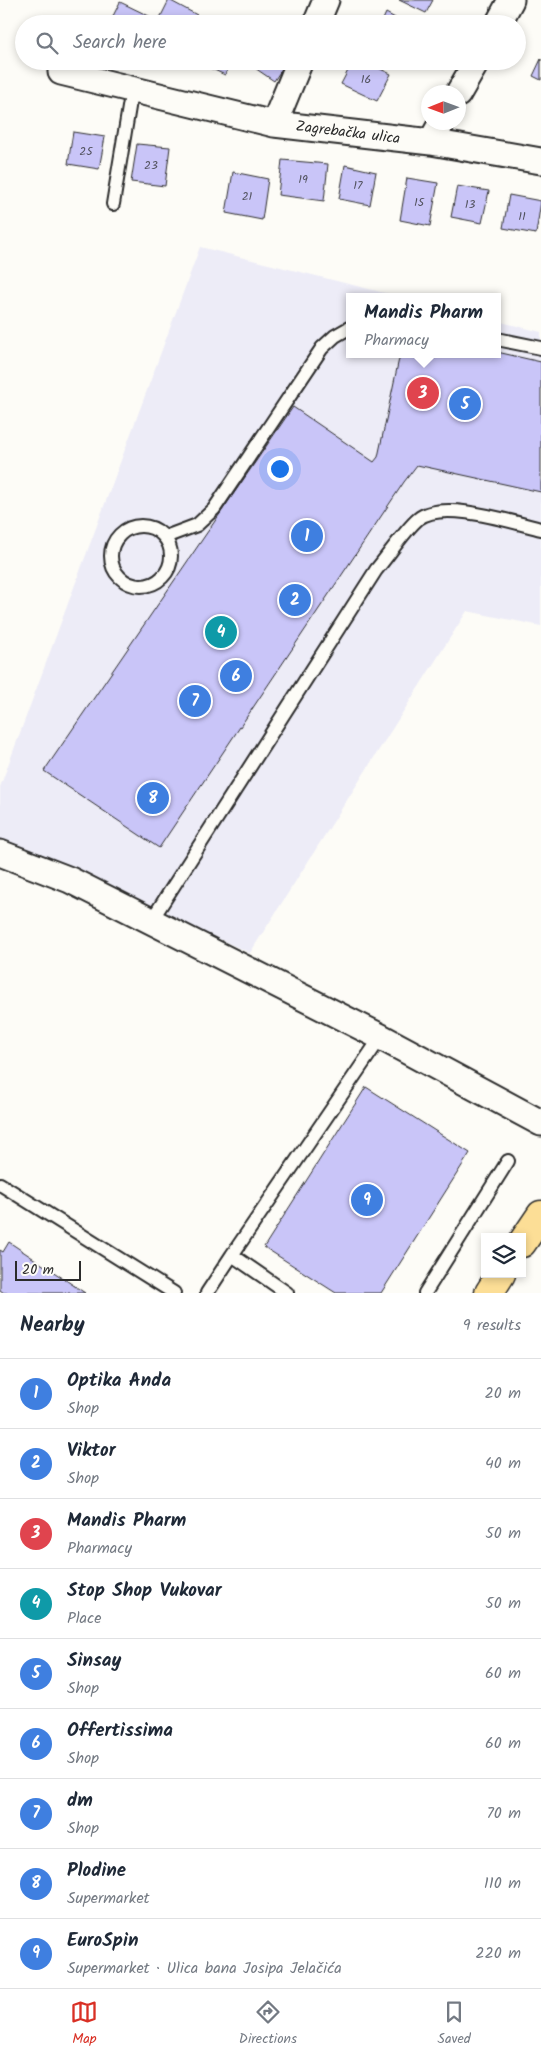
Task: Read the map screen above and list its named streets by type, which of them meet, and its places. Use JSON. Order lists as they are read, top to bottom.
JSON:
{
  "streets": {
    "street": ["Zagrebačka ulica"]
  },
  "house_numbers": [
    "16",
    "25",
    "23",
    "19",
    "17",
    "21",
    "15",
    "13",
    "11"
  ],
  "scale_bar": "20 m",
  "north": "left",
  "page": {
    "search": "Search here",
    "popup": ["Mandis Pharm", "Pharmacy"],
    "pins": [
      "3",
      "5",
      "1",
      "2",
      "4",
      "6",
      "7",
      "8",
      "9"
    ],
    "scale": "20 m",
    "heading": ["Nearby", "9 results"],
    "list": [
      {
        "mark": "1",
        "name": "Optika Anda",
        "note": "Shop",
        "value": "20 m"
      },
      {
        "mark": "2",
        "name": "Viktor",
        "note": "Shop",
        "value": "40 m"
      },
      {
        "mark": "3",
        "name": "Mandis Pharm",
        "note": "Pharmacy",
        "value": "50 m"
      },
      {
        "mark": "4",
        "name": "Stop Shop Vukovar",
        "note": "Place",
        "value": "50 m"
      },
      {
        "mark": "5",
        "name": "Sinsay",
        "note": "Shop",
        "value": "60 m"
      },
      {
        "mark": "6",
        "name": "Offertissima",
        "note": "Shop",
        "value": "60 m"
      },
      {
        "mark": "7",
        "name": "dm",
        "note": "Shop",
        "value": "70 m"
      },
      {
        "mark": "8",
        "name": "Plodine",
        "note": "Supermarket",
        "value": "110 m"
      },
      {
        "mark": "9",
        "name": "EuroSpin",
        "note": "Supermarket · Ulica bana Josipa Jelačića",
        "value": "220 m"
      }
    ],
    "nav": ["Map", "Directions", "Saved"]
  }
}
